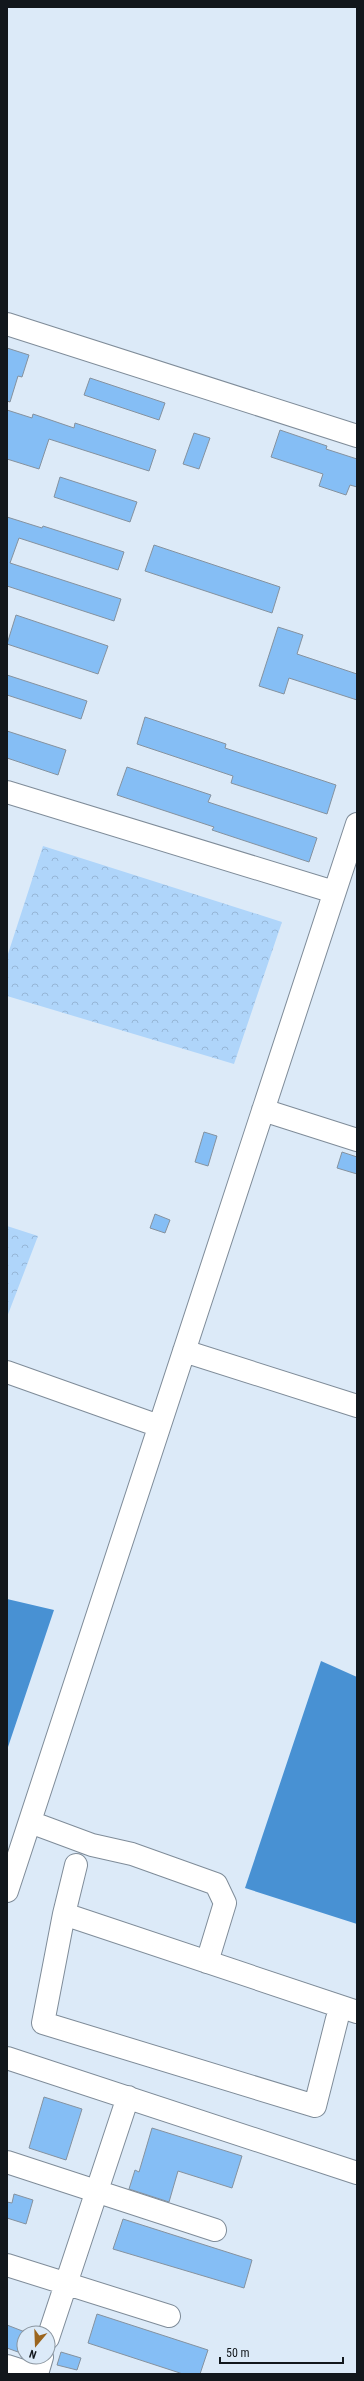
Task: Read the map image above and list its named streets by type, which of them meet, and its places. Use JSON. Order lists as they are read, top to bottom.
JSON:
{
  "scale_bar": "50 m",
  "north": "bottom"
}
